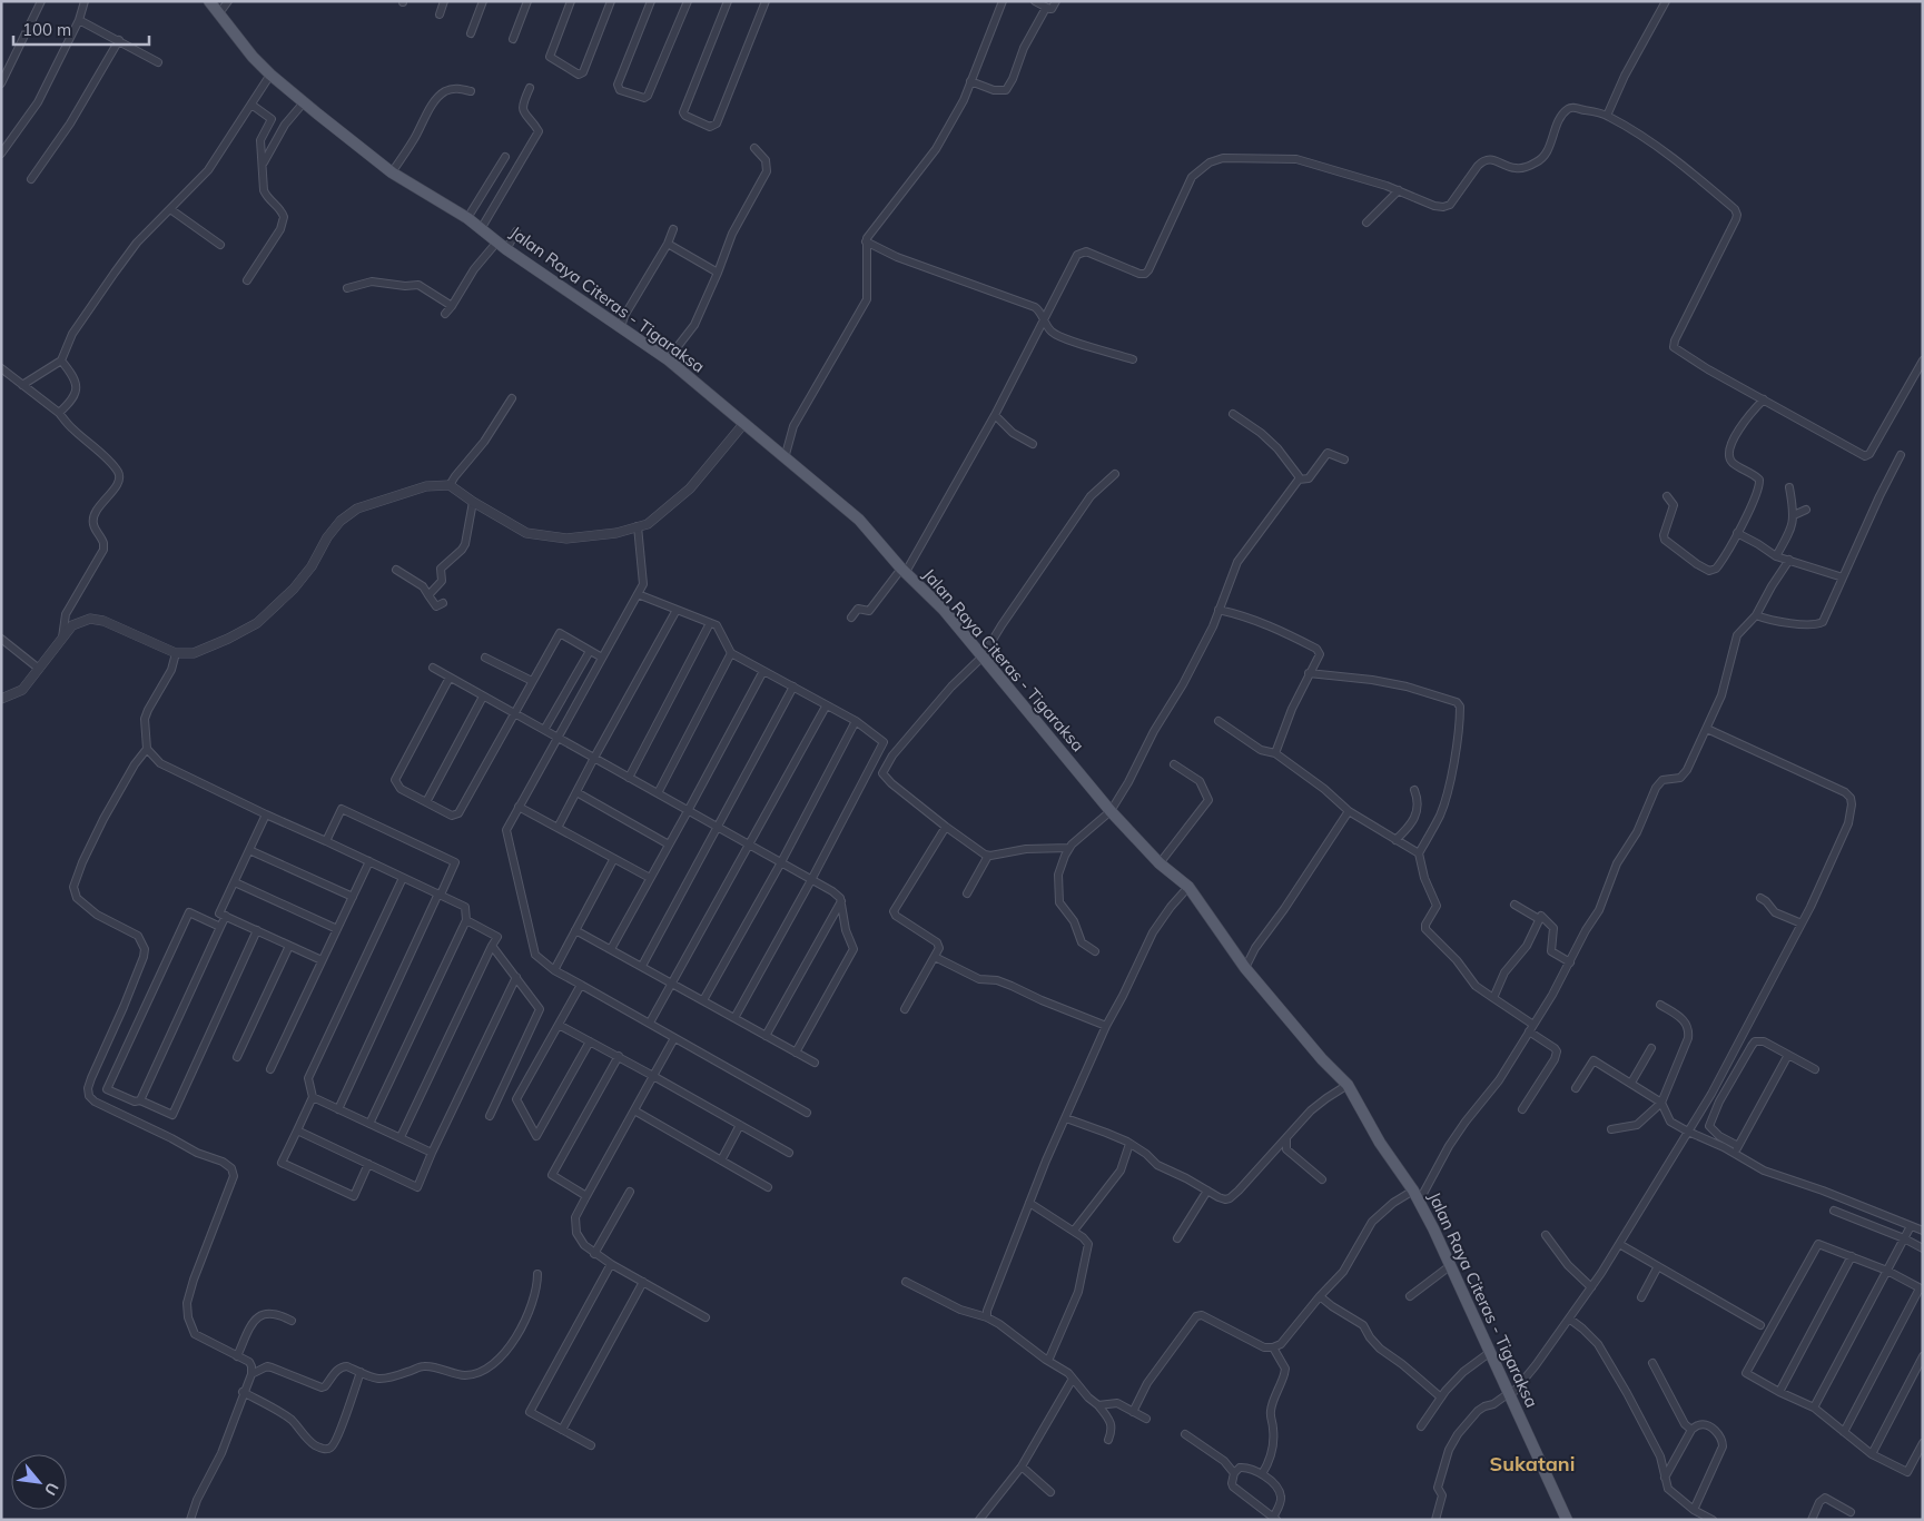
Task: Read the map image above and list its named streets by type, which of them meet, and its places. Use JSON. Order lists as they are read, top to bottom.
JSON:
{
  "streets": {
    "main road": ["Jalan Raya Citeras - Tigaraksa"]
  },
  "districts": ["Sukatani"],
  "scale_bar": "100 m",
  "north": "bottom right"
}
